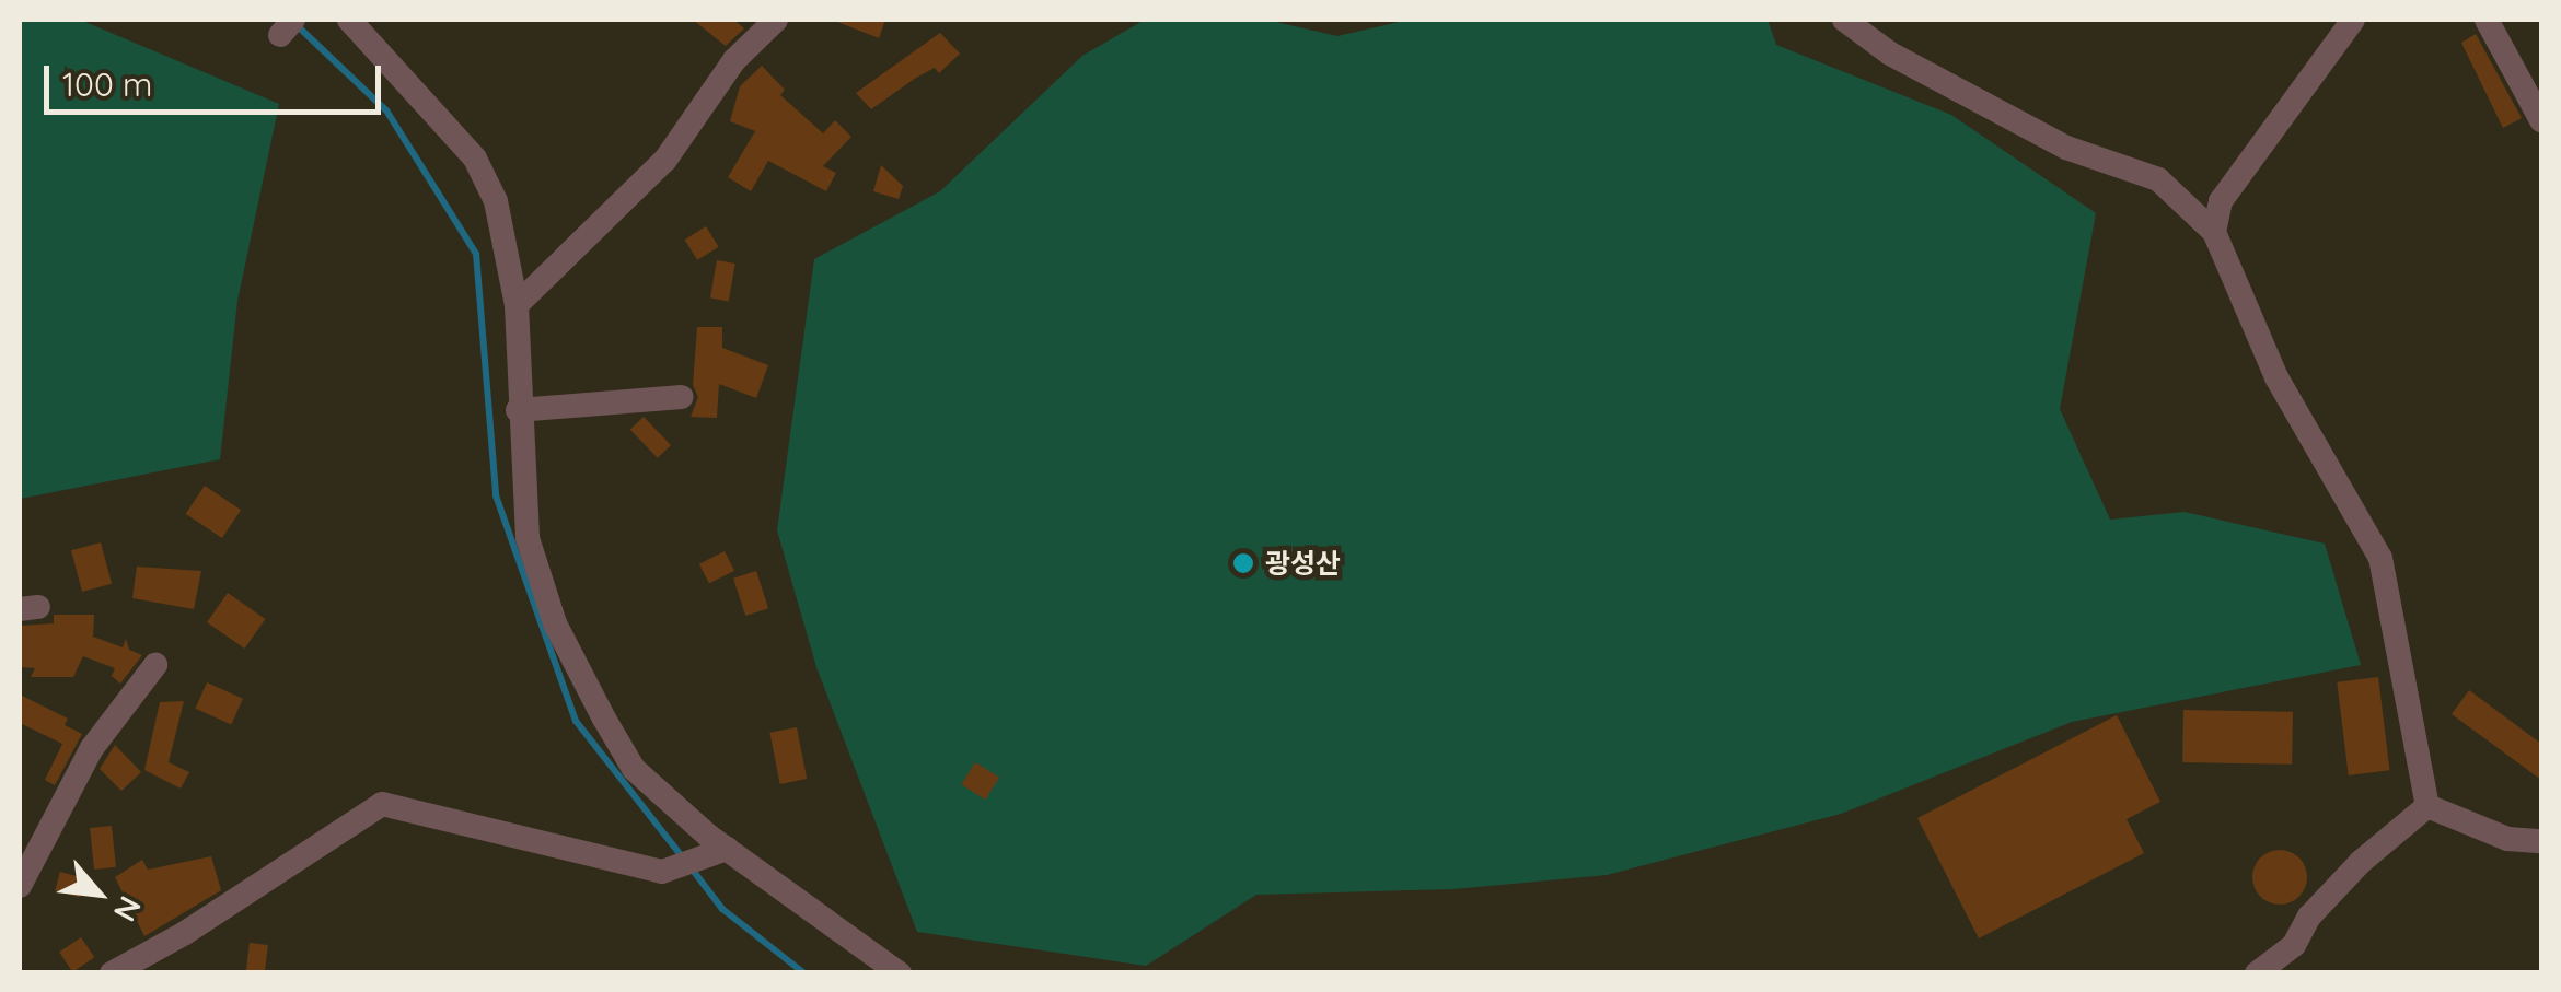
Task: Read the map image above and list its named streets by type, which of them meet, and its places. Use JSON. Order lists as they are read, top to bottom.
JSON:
{
  "places": ["광성산"],
  "scale_bar": "100 m",
  "north": "bottom right"
}
